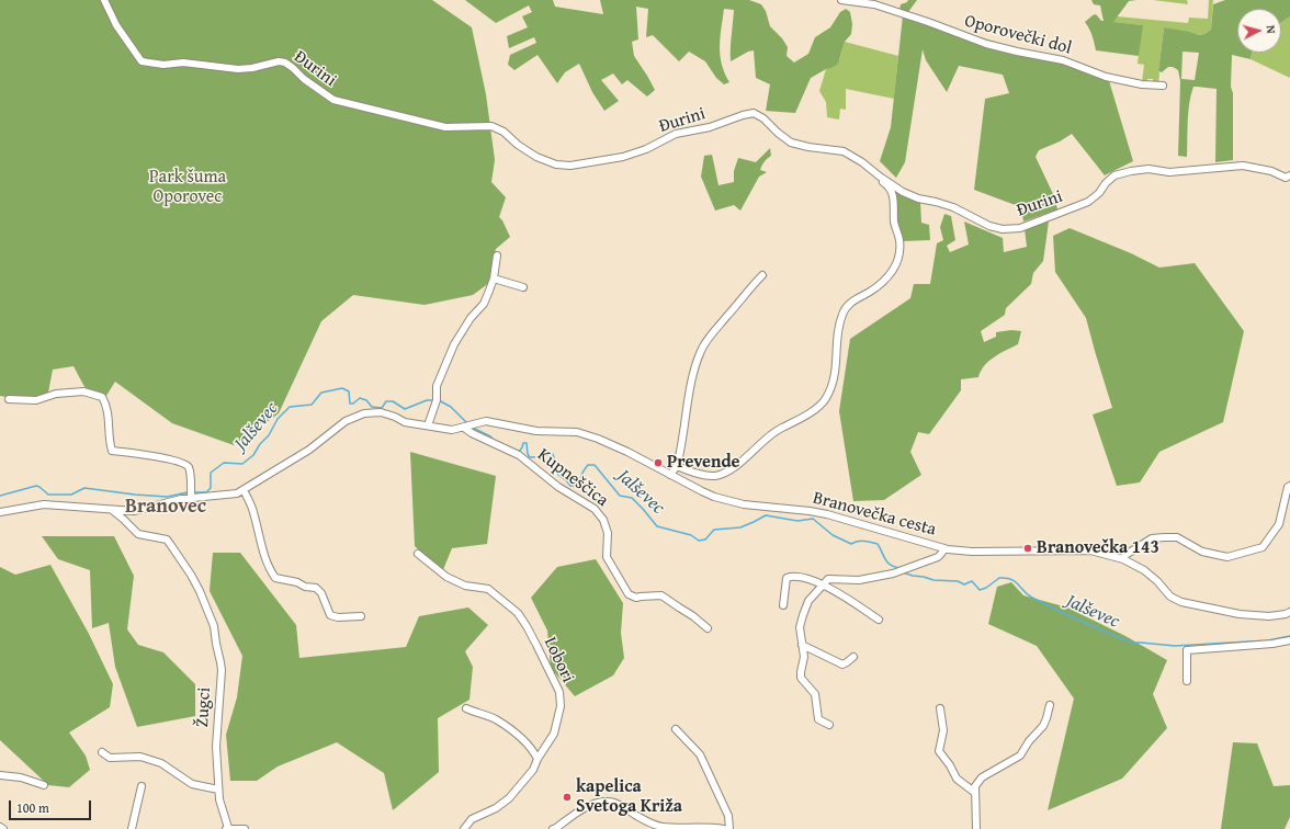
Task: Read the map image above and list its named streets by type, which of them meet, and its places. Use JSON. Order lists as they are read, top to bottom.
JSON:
{
  "streets": {
    "street": [
      "Oporovečki dol",
      "Đurini",
      "Kupneščica",
      "Branovečka cesta",
      "Lobori",
      "Žugci"
    ]
  },
  "crossings": [
    ["Kupneščica", "Branovečka cesta"],
    ["Branovečka cesta", "Žugci"]
  ],
  "districts": ["Branovec"],
  "water": ["Jalševec"],
  "parks": ["Park šuma Oporovec"],
  "places": ["Prevende", "Branovečka 143", "kapelica Svetoga Križa"],
  "scale_bar": "100 m",
  "north": "right"
}
